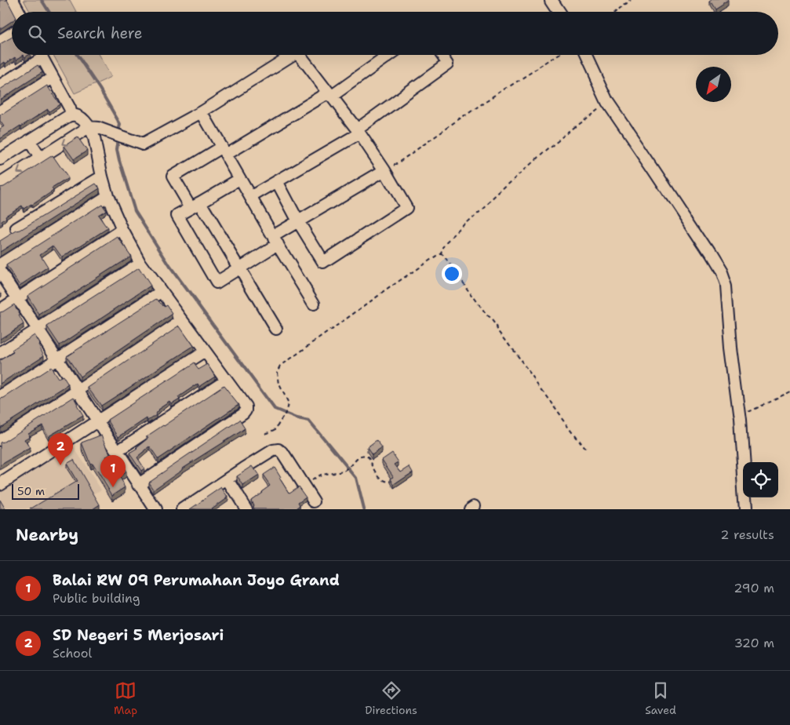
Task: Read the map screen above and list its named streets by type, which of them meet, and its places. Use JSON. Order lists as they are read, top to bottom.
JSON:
{
  "scale_bar": "50 m",
  "north": "bottom left",
  "page": {
    "search": "Search here",
    "pins": ["2", "1"],
    "scale": "50 m",
    "heading": ["Nearby", "2 results"],
    "list": [
      {
        "mark": "1",
        "name": "Balai RW 09 Perumahan Joyo Grand",
        "note": "Public building",
        "value": "290 m"
      },
      {
        "mark": "2",
        "name": "SD Negeri 5 Merjosari",
        "note": "School",
        "value": "320 m"
      }
    ],
    "nav": ["Map", "Directions", "Saved"]
  }
}
